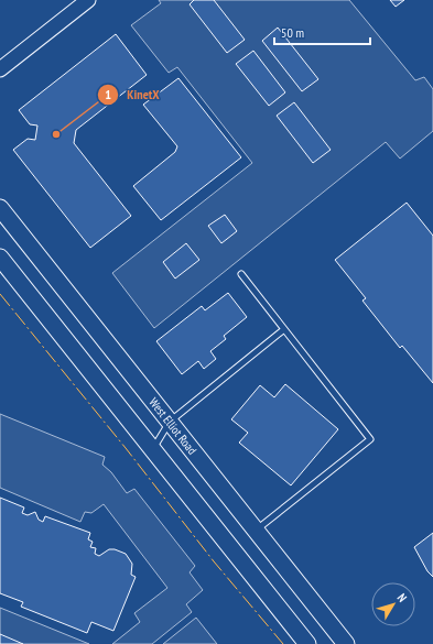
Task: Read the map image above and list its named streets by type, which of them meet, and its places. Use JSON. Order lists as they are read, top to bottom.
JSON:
{
  "streets": {
    "main road": ["West Elliot Road"]
  },
  "places": ["KinetX"],
  "scale_bar": "50 m",
  "north": "top right"
}
